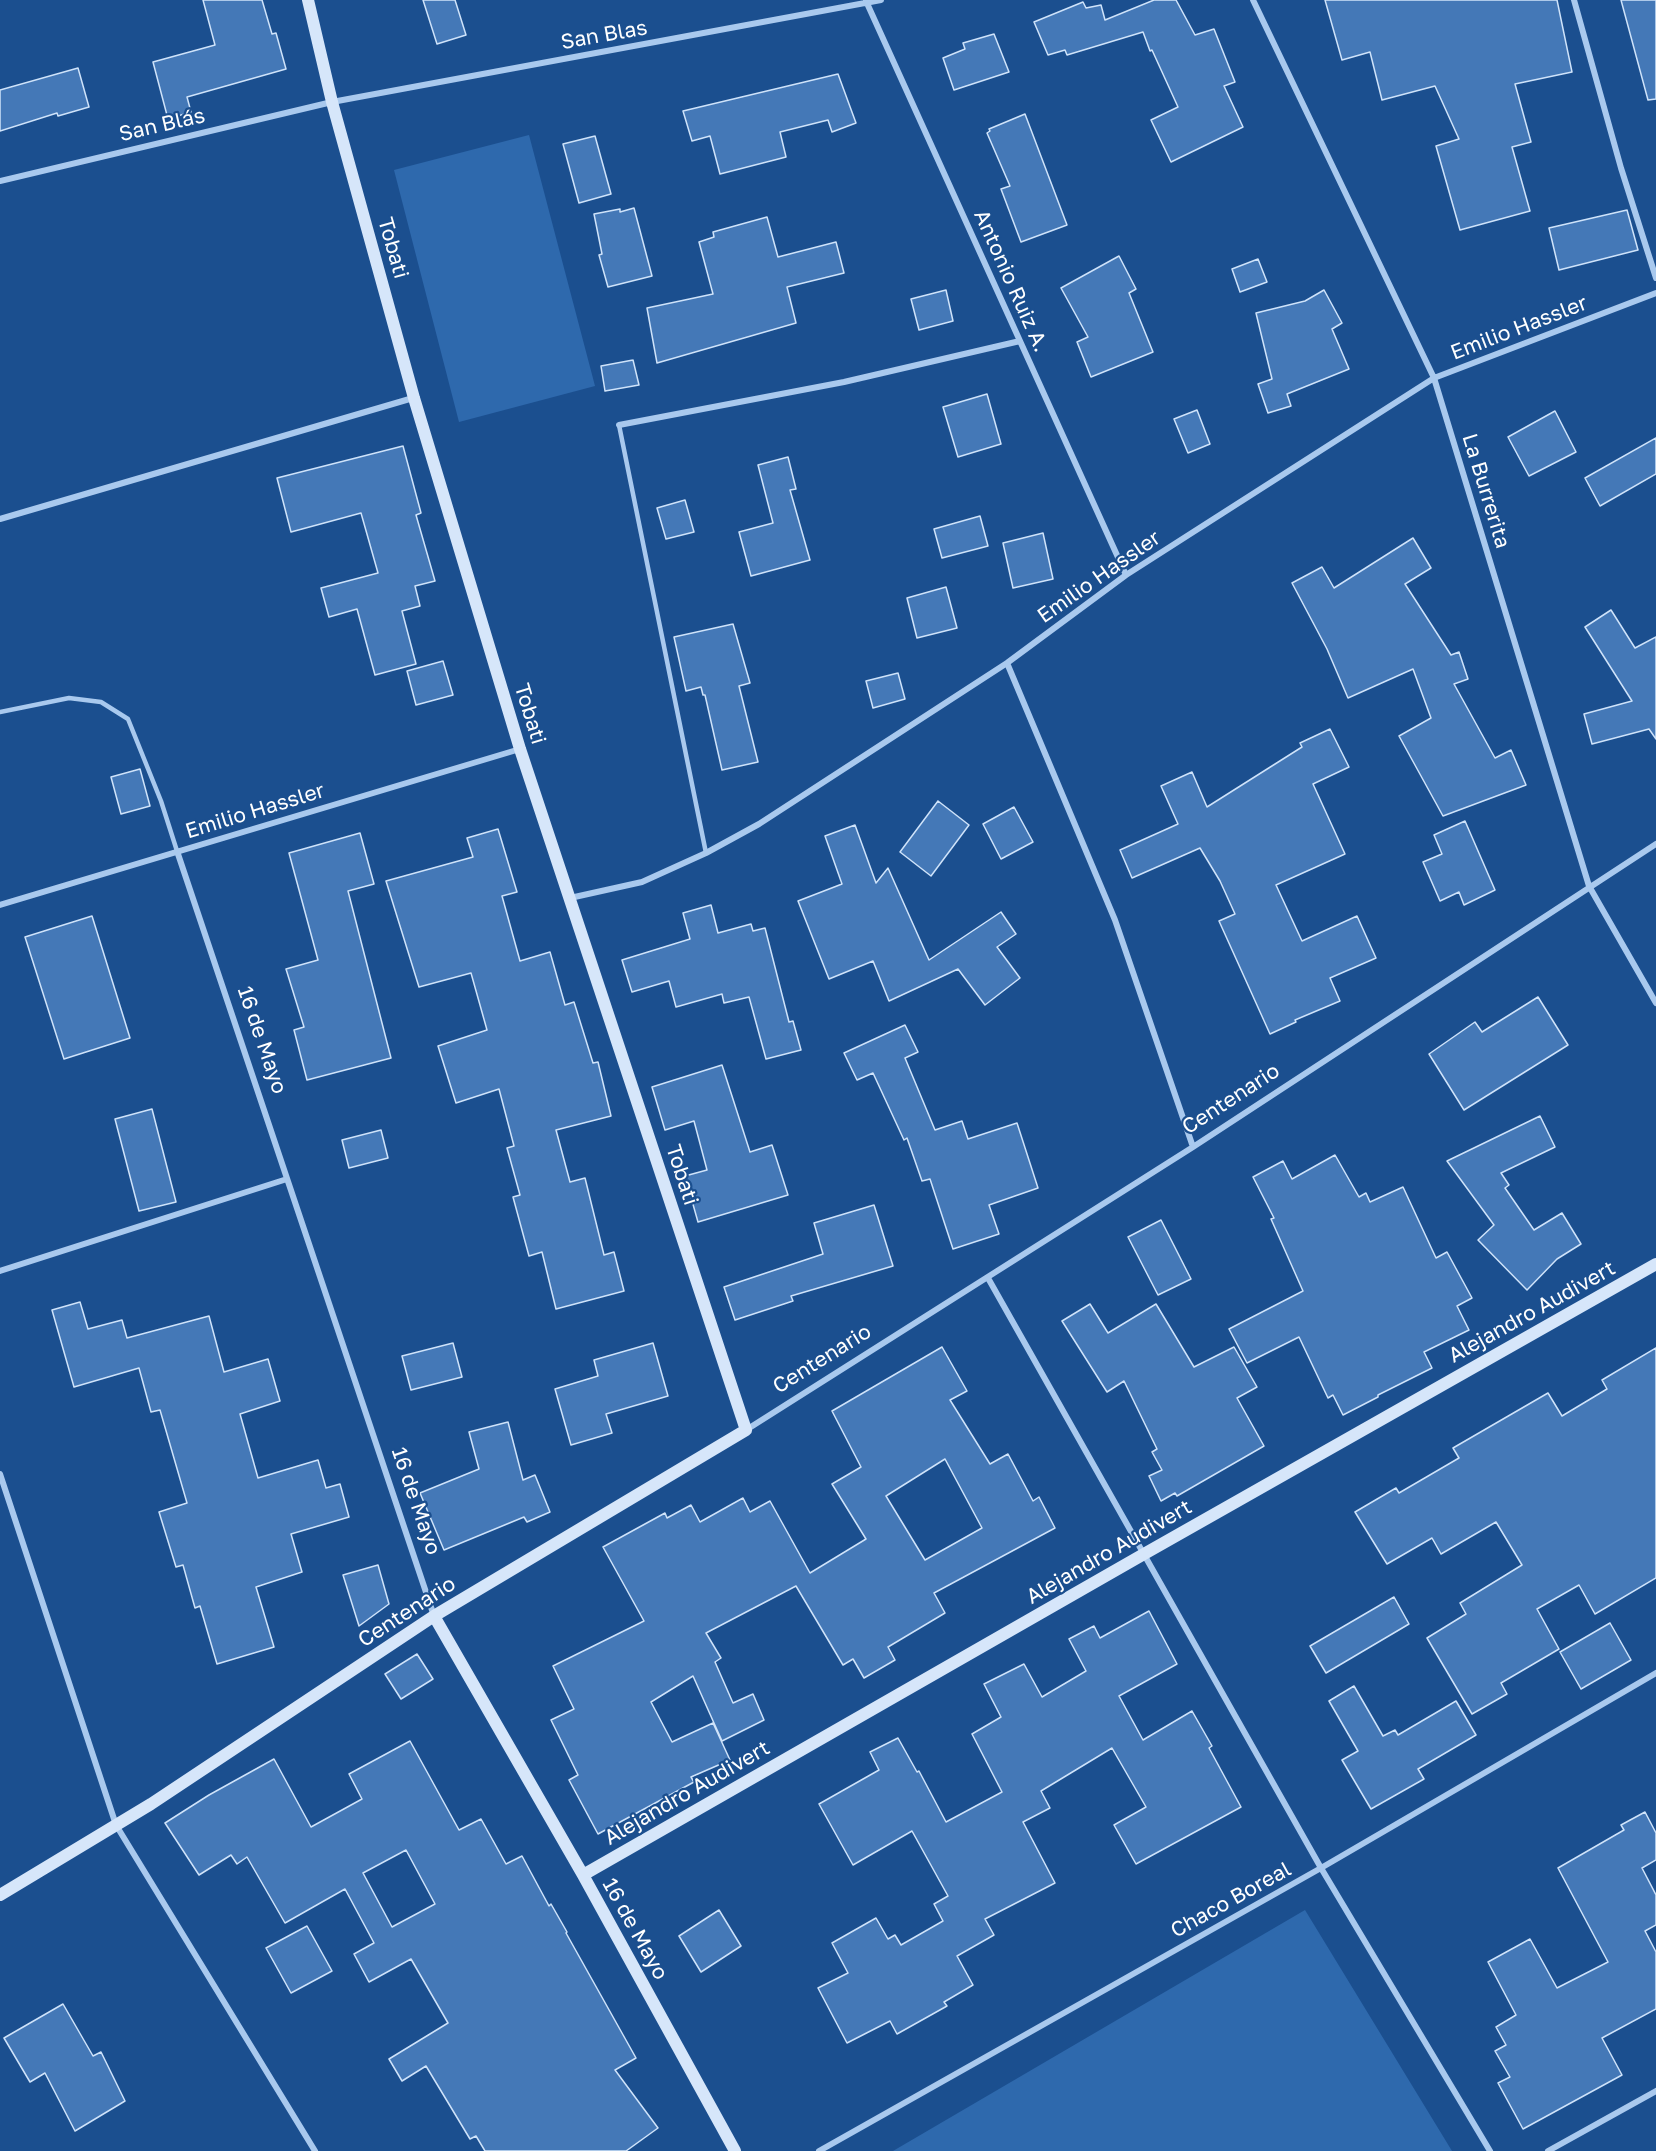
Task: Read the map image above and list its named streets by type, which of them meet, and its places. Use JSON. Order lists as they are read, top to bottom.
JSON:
{
  "streets": {
    "street": [
      "San Blas",
      "San Blás",
      "Tobati",
      "Antonio Ruiz A.",
      "Emilio Hassler",
      "La Burrerita",
      "16 de Mayo",
      "Centenario",
      "Alejandro Audivert",
      "Chaco Boreal"
    ]
  },
  "crossings": [
    ["San Blas", "San Blás"],
    ["San Blas", "Tobati"],
    ["San Blas", "Antonio Ruiz A."],
    ["San Blás", "Tobati"],
    ["Tobati", "Emilio Hassler"],
    ["Tobati", "Centenario"],
    ["Antonio Ruiz A.", "Emilio Hassler"],
    ["Emilio Hassler", "La Burrerita"],
    ["Emilio Hassler", "16 de Mayo"],
    ["La Burrerita", "Centenario"],
    ["16 de Mayo", "Centenario"],
    ["16 de Mayo", "Alejandro Audivert"]
  ]
}
